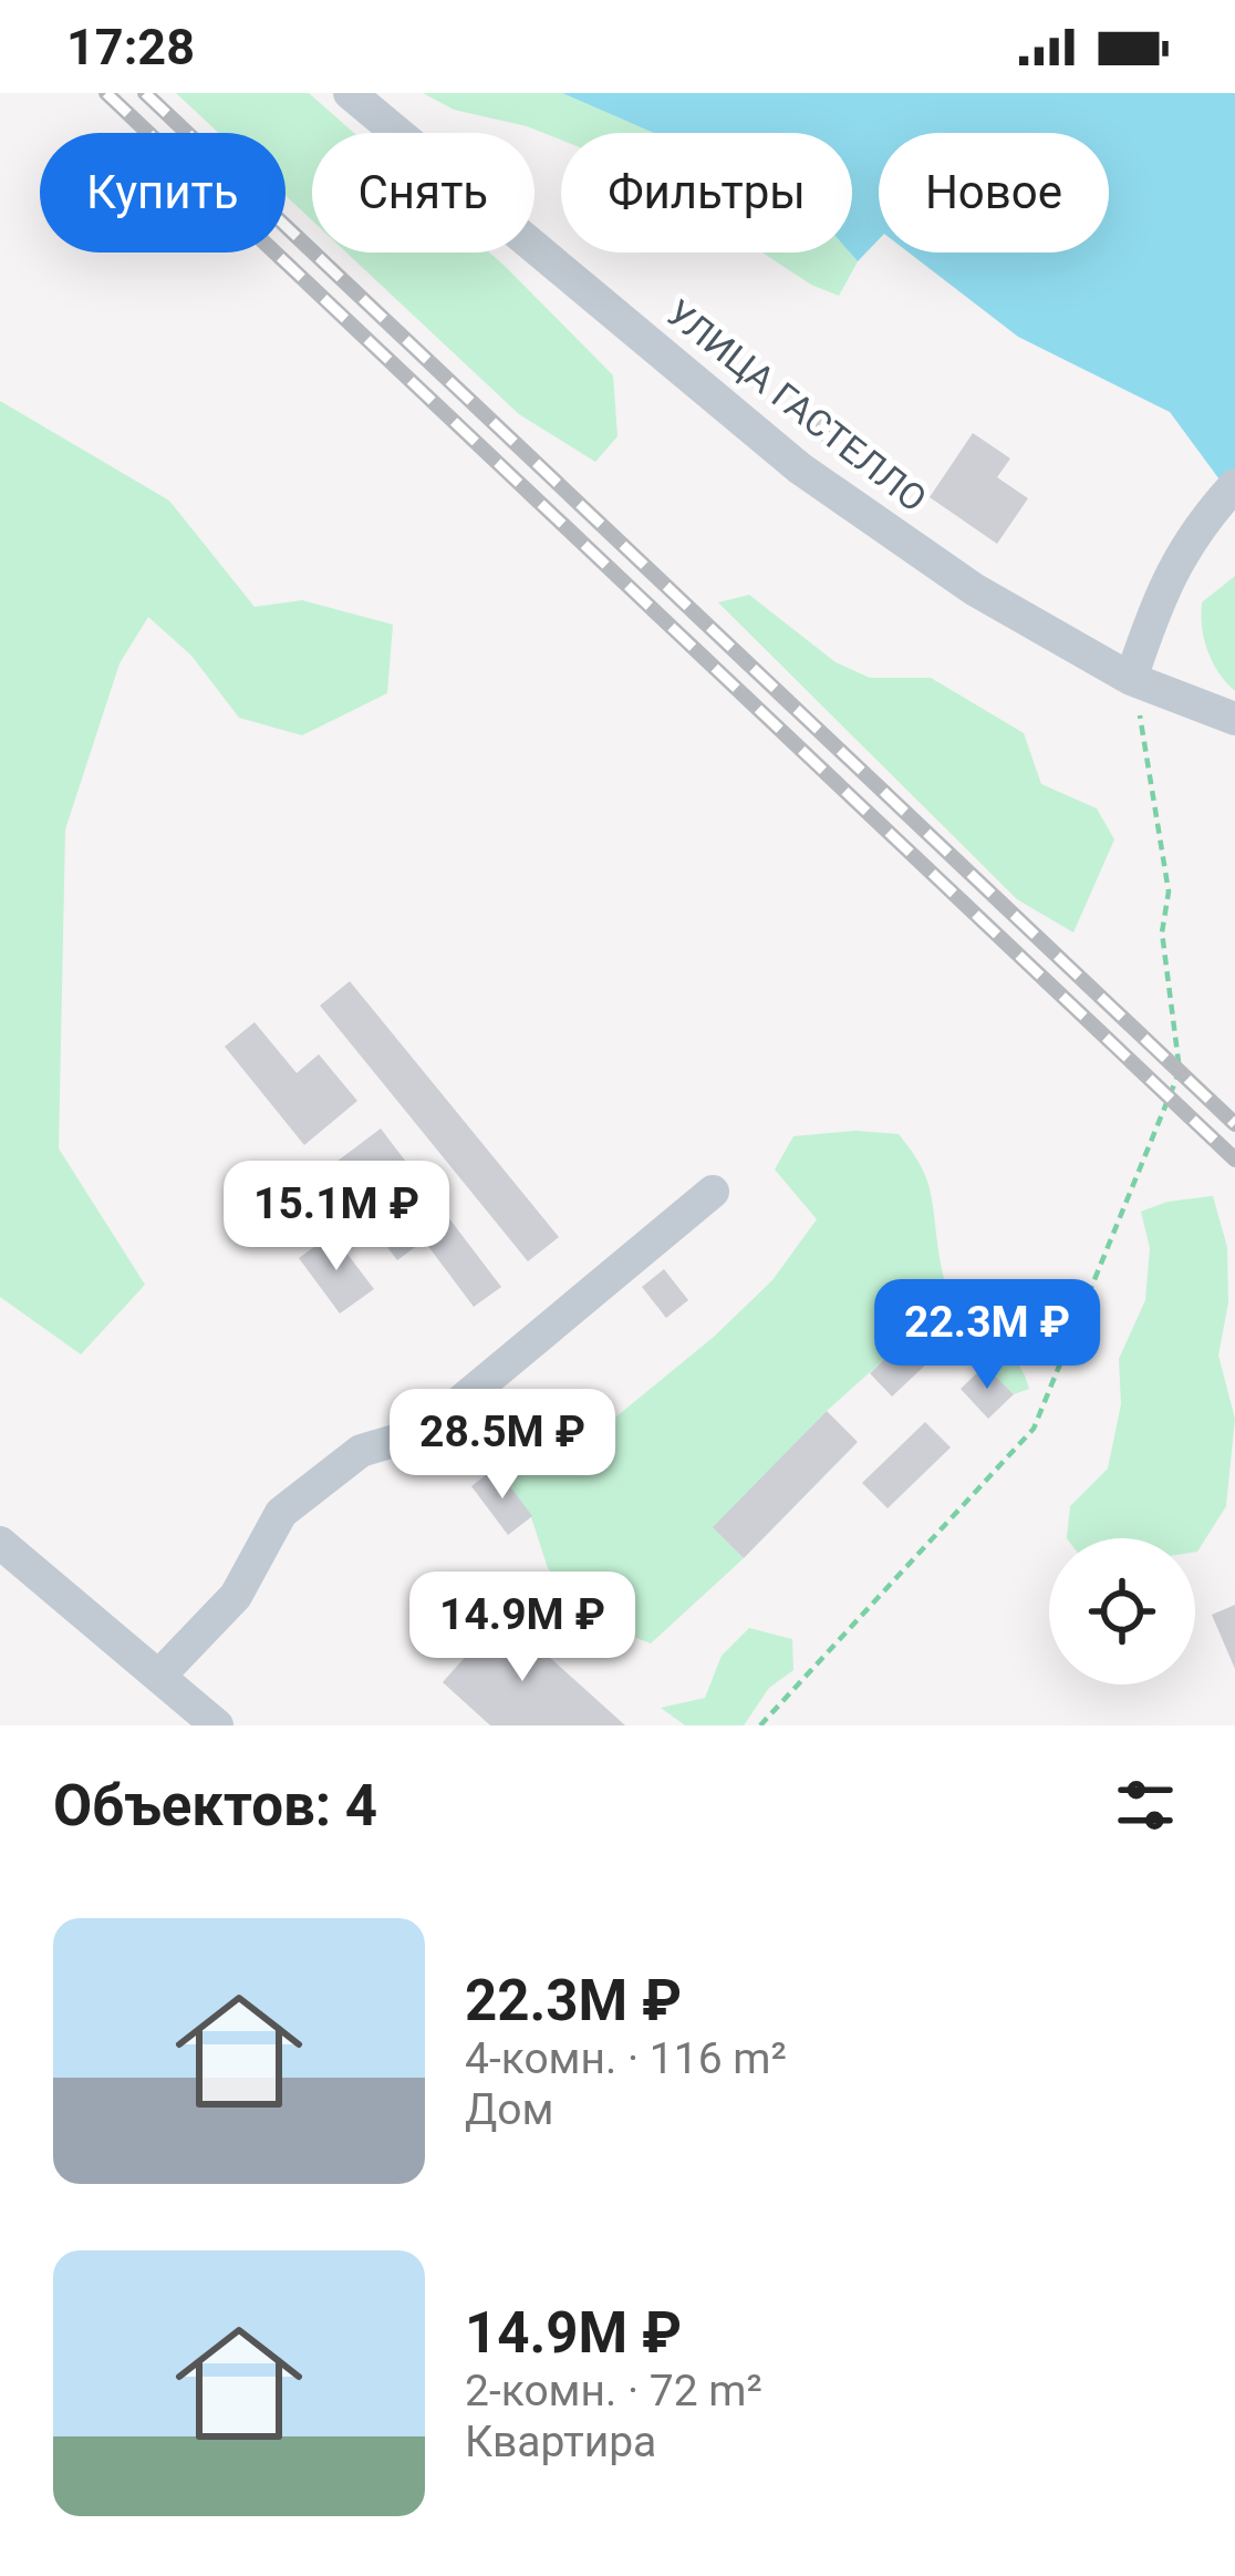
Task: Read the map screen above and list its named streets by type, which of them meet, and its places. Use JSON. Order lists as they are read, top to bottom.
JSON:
{
  "streets": {
    "street": ["УЛИЦА ГАСТЕЛЛО"]
  },
  "page": {
    "status": "17:28",
    "chip": [
      "Купить",
      "Снять",
      "Фильтры",
      "Новое"
    ],
    "price": [
      "15.1M ₽",
      "22.3M ₽",
      "28.5M ₽",
      "14.9M ₽"
    ],
    "heading": "Объектов: 4",
    "list": [
      {
        "name": "22.3M ₽",
        "note": "4-комн. · 116 m² · Дом"
      },
      {
        "name": "14.9M ₽",
        "note": "2-комн. · 72 m² · Квартира"
      }
    ]
  }
}
